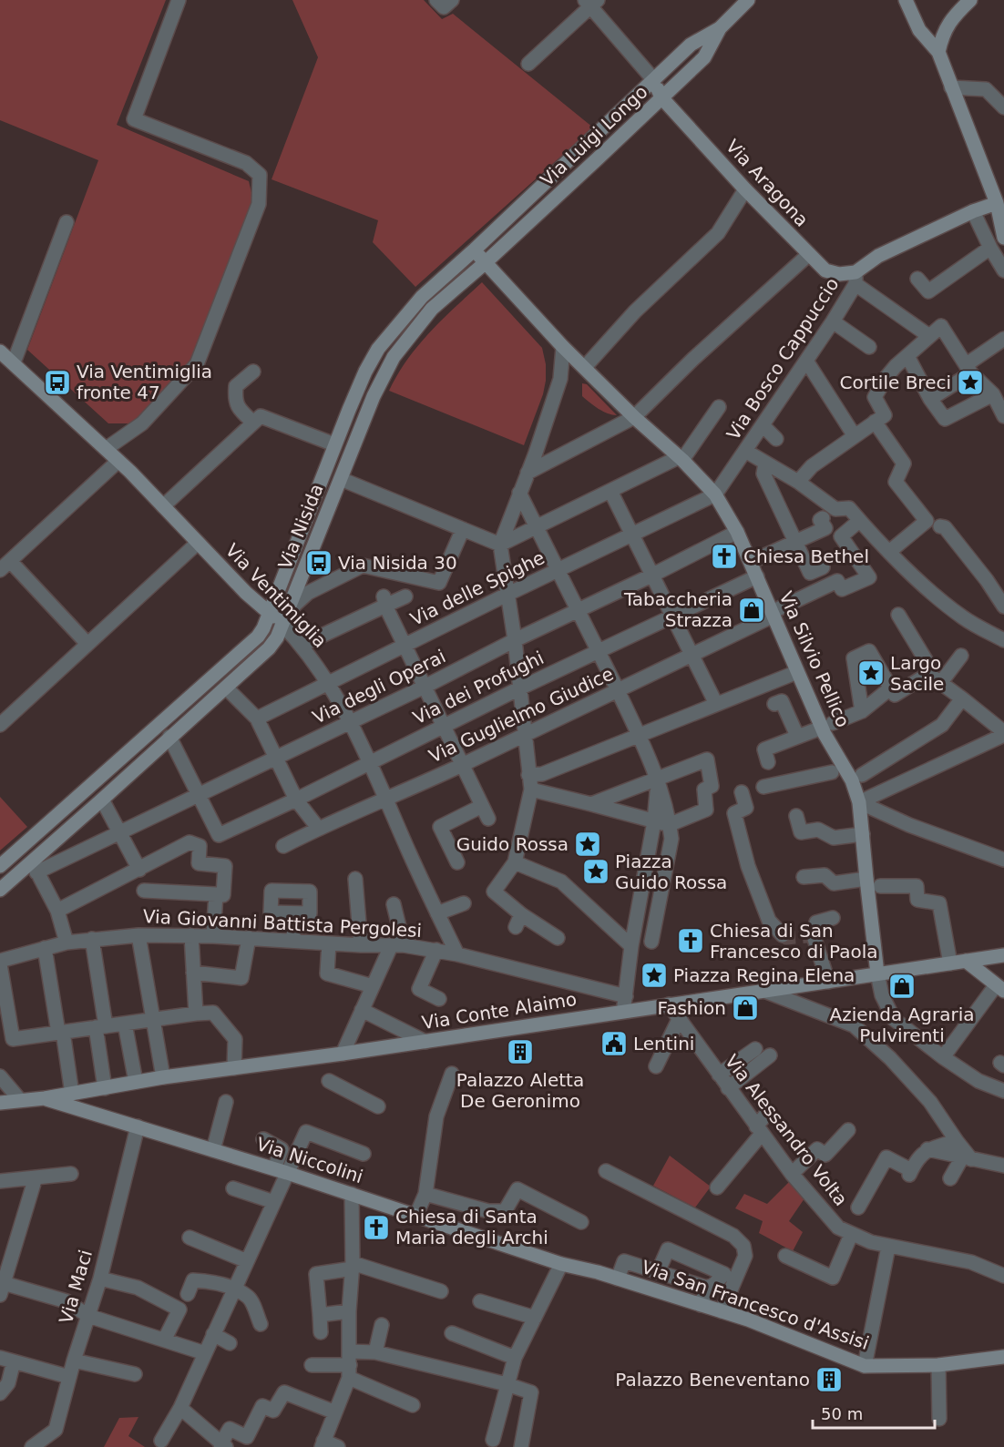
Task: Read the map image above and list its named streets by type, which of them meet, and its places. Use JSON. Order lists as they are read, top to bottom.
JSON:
{
  "streets": {
    "street": [
      "Via Luigi Longo",
      "Via Aragona",
      "Via Bosco Cappuccio",
      "Via Nisida",
      "Via delle Spighe",
      "Via Ventimiglia",
      "Via Silvio Pellico",
      "Via degli Operai",
      "Via dei Profughi",
      "Via Guglielmo Giudice",
      "Via Giovanni Battista Pergolesi",
      "Via Conte Alaimo",
      "Via Alessandro Volta",
      "Via Niccolini",
      "Via Maci",
      "Via San Francesco d'Assisi"
    ]
  },
  "crossings": [
    ["Via Luigi Longo", "Via Aragona"],
    ["Via Luigi Longo", "Via Nisida"],
    ["Via Luigi Longo", "Via Silvio Pellico"],
    ["Via Aragona", "Via Bosco Cappuccio"],
    ["Via Bosco Cappuccio", "Via delle Spighe"],
    ["Via Bosco Cappuccio", "Via Silvio Pellico"],
    ["Via Nisida", "Via Ventimiglia"],
    ["Via Nisida", "Via Silvio Pellico"],
    ["Via Nisida", "Via degli Operai"],
    ["Via delle Spighe", "Via Ventimiglia"],
    ["Via delle Spighe", "Via Silvio Pellico"],
    ["Via Ventimiglia", "Via degli Operai"],
    ["Via Ventimiglia", "Via dei Profughi"],
    ["Via Ventimiglia", "Via Guglielmo Giudice"],
    ["Via Ventimiglia", "Via Giovanni Battista Pergolesi"],
    ["Via Silvio Pellico", "Via degli Operai"],
    ["Via Silvio Pellico", "Via dei Profughi"],
    ["Via Silvio Pellico", "Via Guglielmo Giudice"],
    ["Via Silvio Pellico", "Via Conte Alaimo"],
    ["Via degli Operai", "Via dei Profughi"],
    ["Via Conte Alaimo", "Via Alessandro Volta"],
    ["Via Conte Alaimo", "Via Niccolini"],
    ["Via Niccolini", "Via Maci"],
    ["Via Niccolini", "Via San Francesco d'Assisi"]
  ],
  "places": {
    "bus stop": ["Via Ventimiglia fronte 47", "Via Nisida 30"],
    "place": [
      "Cortile Breci",
      "Largo Sacile",
      "Guido Rossa",
      "Piazza Guido Rossa",
      "Piazza Regina Elena"
    ],
    "church": ["Chiesa Bethel", "Chiesa di San Francesco di Paola", "Chiesa di Santa Maria degli Archi"],
    "shop": ["Tabaccheria Strazza", "Azienda Agraria Pulvirenti", "Fashion"],
    "public building": ["Lentini"],
    "building": ["Palazzo Aletta De Geronimo", "Palazzo Beneventano"]
  },
  "scale_bar": "50 m"
}
